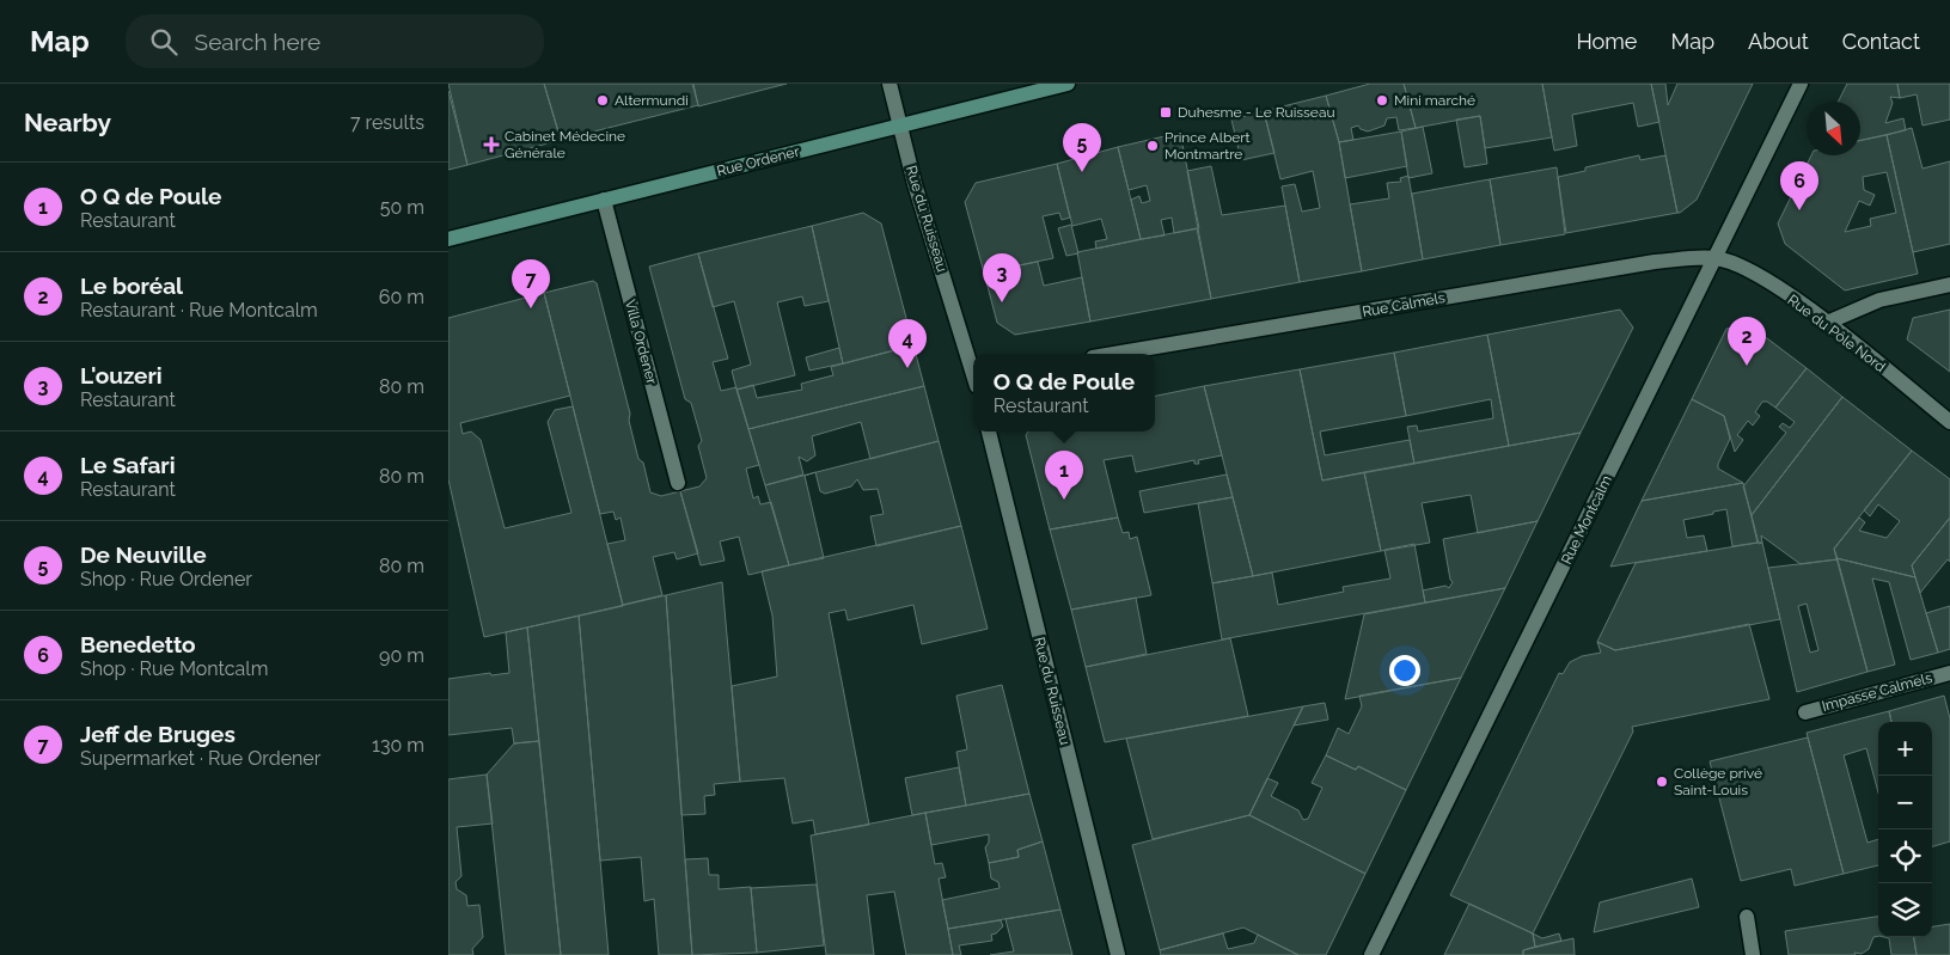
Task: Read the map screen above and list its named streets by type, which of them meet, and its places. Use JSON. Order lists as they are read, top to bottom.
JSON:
{
  "streets": {
    "main road": ["Rue Ordener"],
    "street": [
      "Rue du Ruisseau",
      "Rue Calmels",
      "Rue du Pôle Nord",
      "Villa Ordener",
      "Rue Montcalm",
      "Impasse Calmels"
    ]
  },
  "crossings": [
    ["Rue Ordener", "Rue du Ruisseau"],
    ["Rue Ordener", "Villa Ordener"],
    ["Rue Calmels", "Rue du Pôle Nord"],
    ["Rue Calmels", "Rue Montcalm"],
    ["Rue du Pôle Nord", "Rue Montcalm"]
  ],
  "places": {
    "other": [
      "Altermundi",
      "Mini marché",
      "Prince Albert Montmartre",
      "Collège privé Saint-Louis"
    ],
    "transit": ["Duhesme - Le Ruisseau"],
    "health": ["Cabinet Médecine Générale"]
  },
  "north": "bottom right",
  "page": {
    "header": "Map",
    "search": "Search here",
    "nav": [
      "Home",
      "Map",
      "About",
      "Contact"
    ],
    "heading": ["Nearby", "7 results"],
    "pins": [
      "5",
      "6",
      "3",
      "7",
      "2",
      "4",
      "1"
    ],
    "list": [
      {
        "mark": "1",
        "name": "O Q de Poule",
        "note": "Restaurant",
        "value": "50 m"
      },
      {
        "mark": "2",
        "name": "Le boréal",
        "note": "Restaurant · Rue Montcalm",
        "value": "60 m"
      },
      {
        "mark": "3",
        "name": "L'ouzeri",
        "note": "Restaurant",
        "value": "80 m"
      },
      {
        "mark": "4",
        "name": "Le Safari",
        "note": "Restaurant",
        "value": "80 m"
      },
      {
        "mark": "5",
        "name": "De Neuville",
        "note": "Shop · Rue Ordener",
        "value": "80 m"
      },
      {
        "mark": "6",
        "name": "Benedetto",
        "note": "Shop · Rue Montcalm",
        "value": "90 m"
      },
      {
        "mark": "7",
        "name": "Jeff de Bruges",
        "note": "Supermarket · Rue Ordener",
        "value": "130 m"
      }
    ],
    "popup": ["O Q de Poule", "Restaurant"],
    "map_buttons": ["+", "−"]
  }
}
